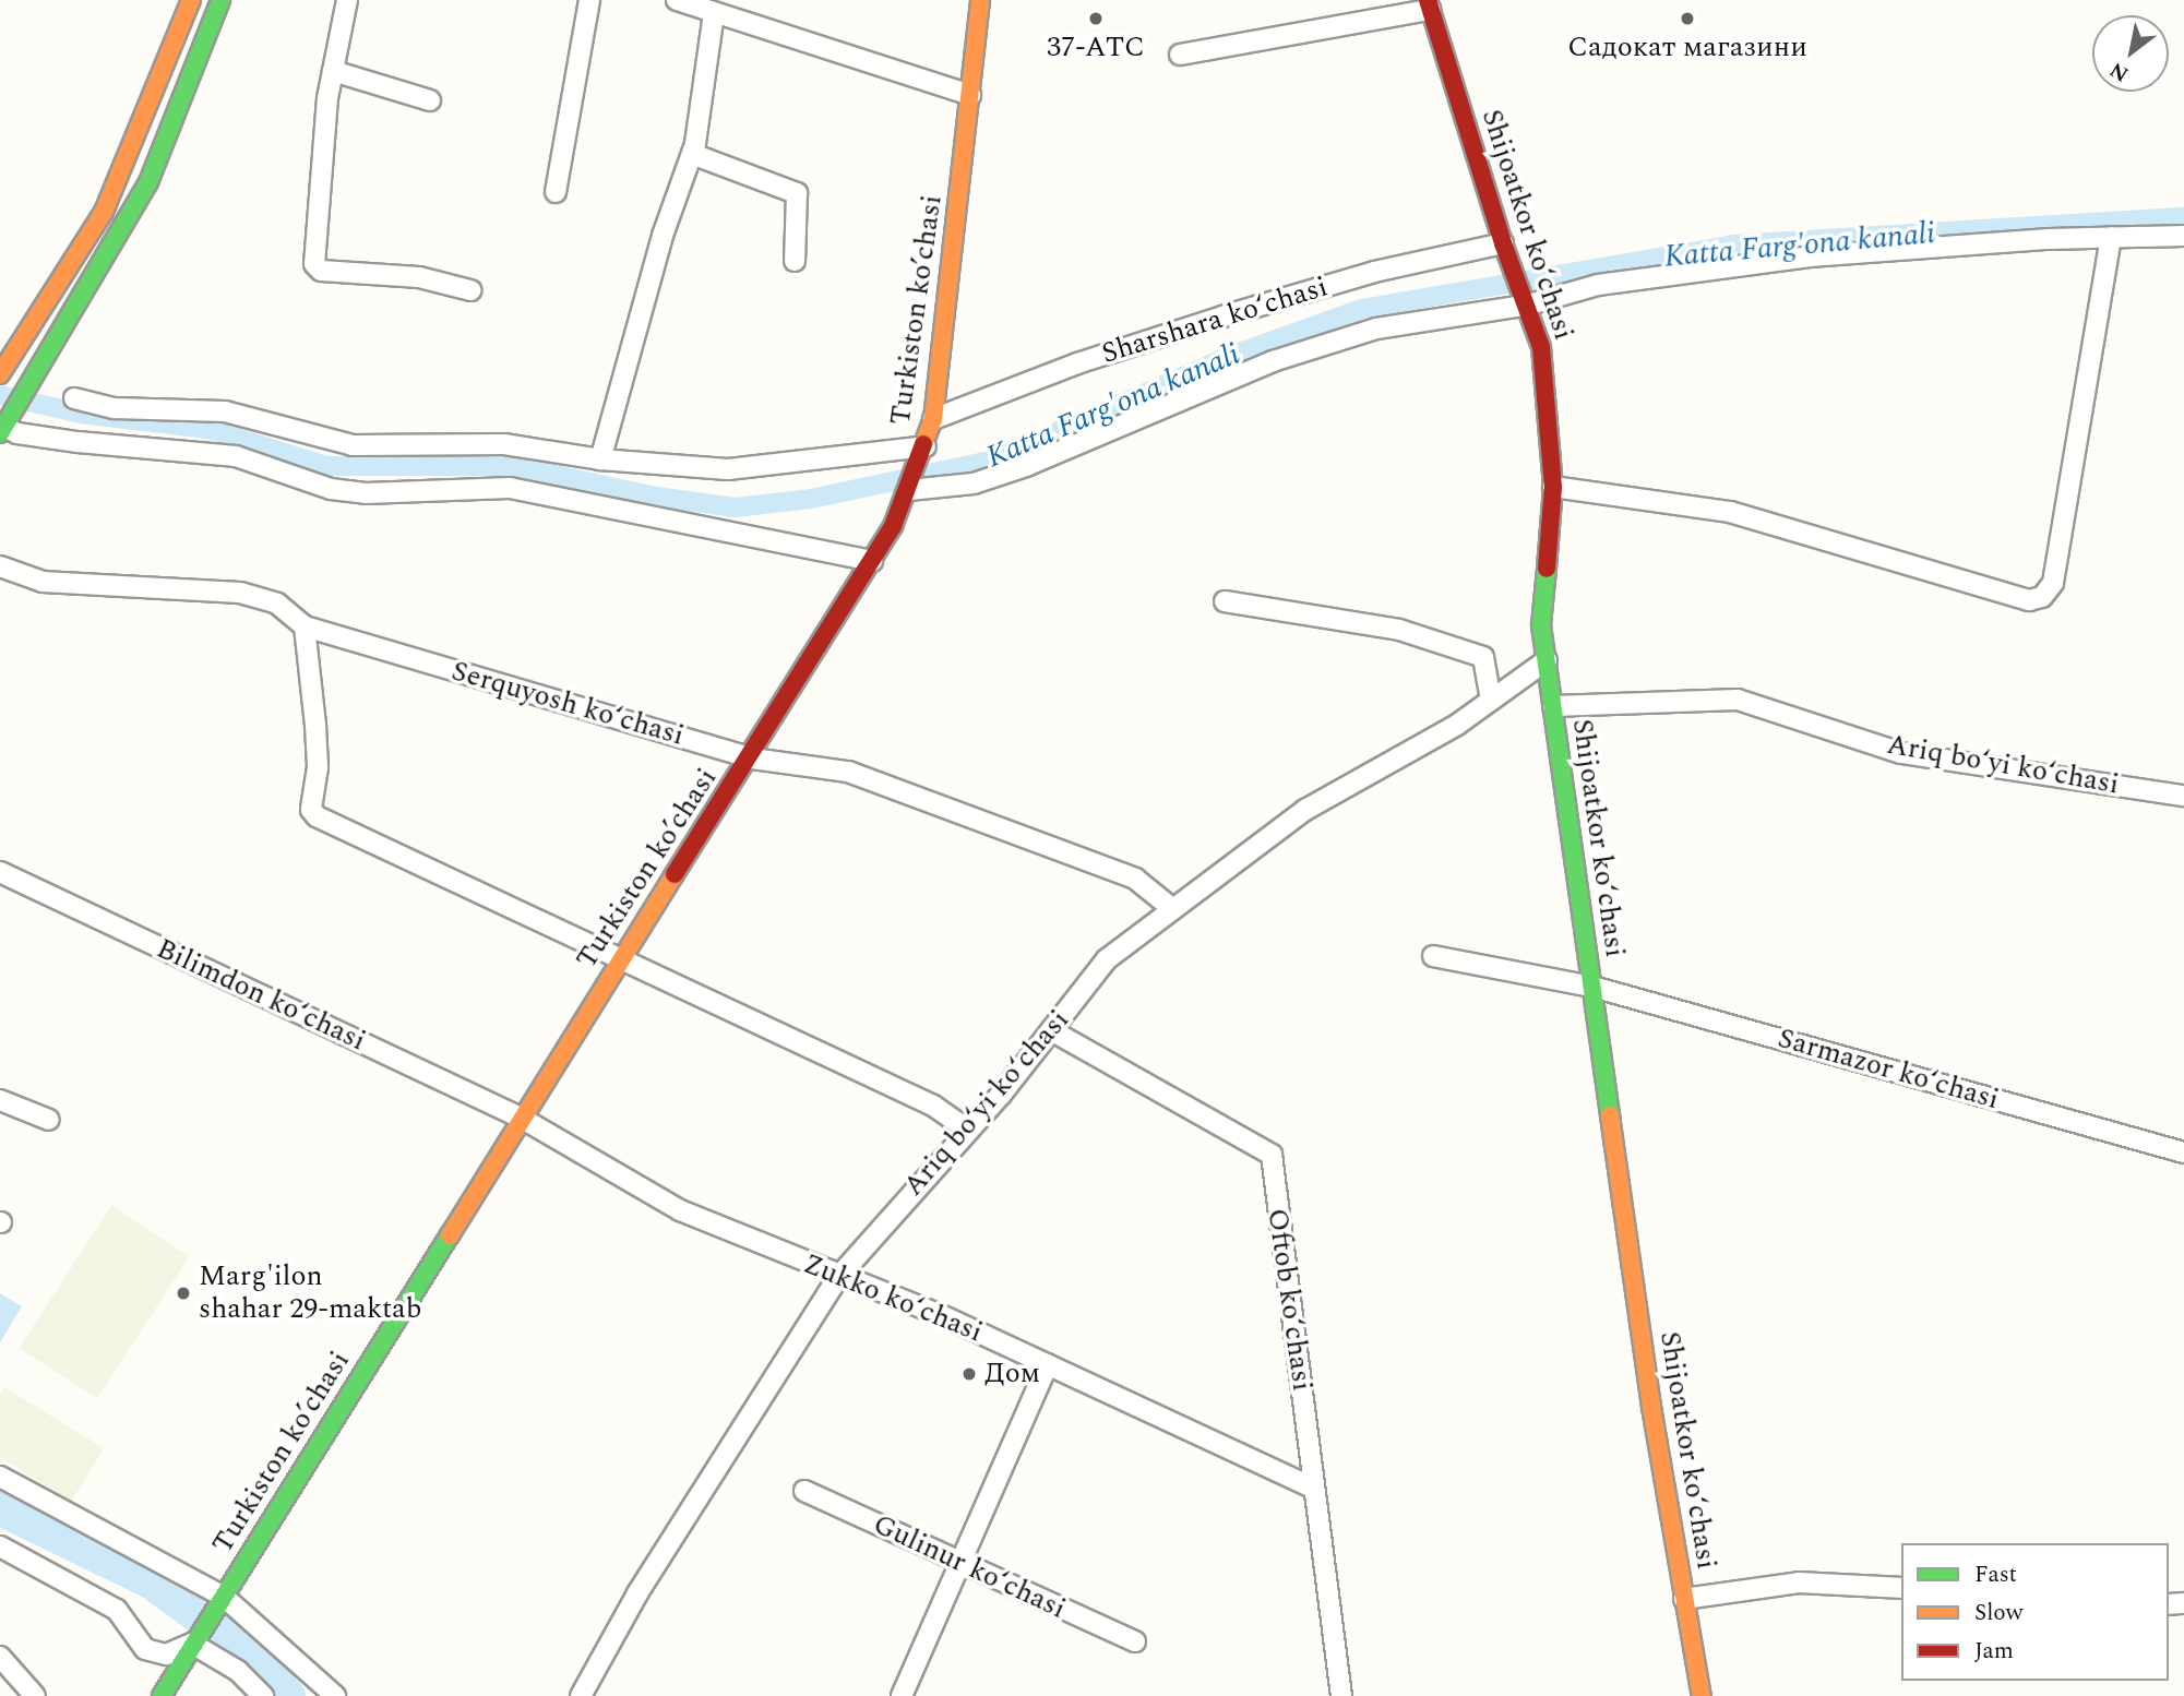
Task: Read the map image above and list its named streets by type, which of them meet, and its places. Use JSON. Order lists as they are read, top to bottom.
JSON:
{
  "streets": {
    "main road": ["Shijoatkor koʻchasi", "Turkiston ko’chasi"],
    "street": [
      "Sharshara koʻchasi",
      "Serquyosh koʻchasi",
      "Ariq boʻyi koʻchasi",
      "Bilimdon koʻchasi",
      "Sarmazor koʻchasi",
      "Zukko koʻchasi",
      "Oftob koʻchasi",
      "Gulinur koʻchasi"
    ]
  },
  "crossings": [
    ["Shijoatkor koʻchasi", "Sharshara koʻchasi"],
    ["Shijoatkor koʻchasi", "Ariq boʻyi koʻchasi"],
    ["Shijoatkor koʻchasi", "Sarmazor koʻchasi"],
    ["Turkiston ko’chasi", "Sharshara koʻchasi"],
    ["Turkiston ko’chasi", "Serquyosh koʻchasi"],
    ["Turkiston ko’chasi", "Bilimdon koʻchasi"],
    ["Turkiston ko’chasi", "Zukko koʻchasi"],
    ["Serquyosh koʻchasi", "Ariq boʻyi koʻchasi"],
    ["Ariq boʻyi koʻchasi", "Zukko koʻchasi"],
    ["Ariq boʻyi koʻchasi", "Oftob koʻchasi"],
    ["Bilimdon koʻchasi", "Zukko koʻchasi"],
    ["Zukko koʻchasi", "Oftob koʻchasi"]
  ],
  "water": ["Katta Farg'ona kanali"],
  "places": [
    "37-АТС",
    "Садокат магазини",
    "Marg'ilon shahar 29-maktab",
    "Дом"
  ],
  "legend": ["Fast", "Slow", "Jam"],
  "north": "bottom left"
}
